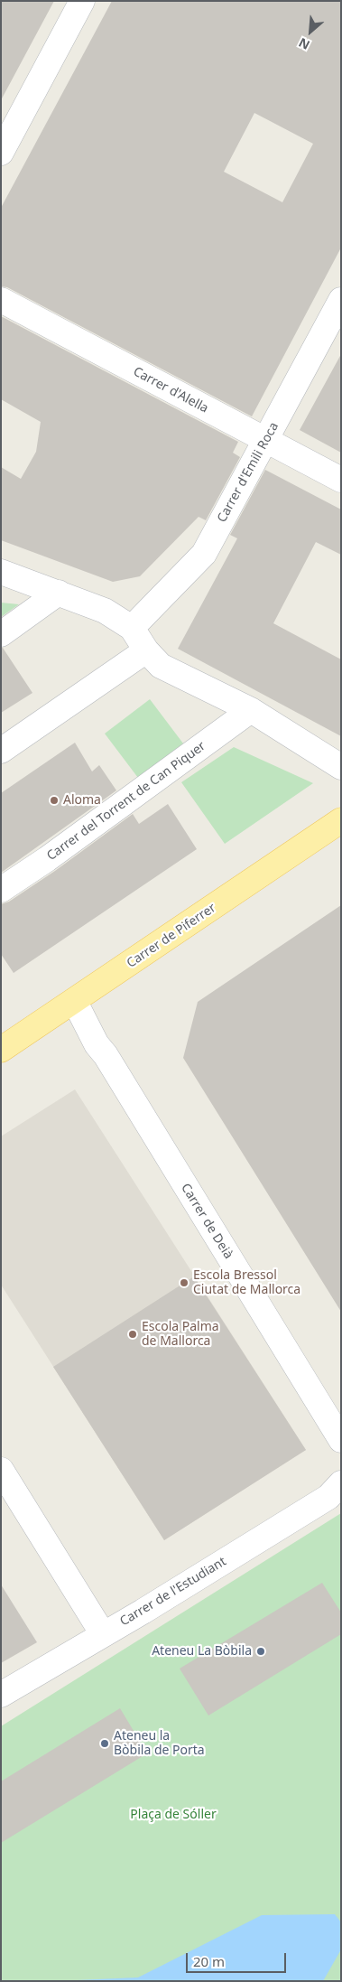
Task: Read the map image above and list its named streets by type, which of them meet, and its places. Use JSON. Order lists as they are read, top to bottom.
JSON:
{
  "streets": {
    "main road": ["Carrer de Piferrer"],
    "street": [
      "Carrer d'Alella",
      "Carrer d'Emili Roca",
      "Carrer del Torrent de Can Piquer",
      "Carrer de Deià",
      "Carrer de l'Estudiant"
    ]
  },
  "crossings": [
    ["Carrer d'Alella", "Carrer d'Emili Roca"],
    ["Carrer de Piferrer", "Carrer de Deià"]
  ],
  "parks": ["Plaça de Sóller"],
  "places": [
    "Aloma",
    "Escola Bressol Ciutat de Mallorca",
    "Escola Palma de Mallorca",
    "Ateneu La Bòbila",
    "Ateneu la Bòbila de Porta"
  ],
  "scale_bar": "20 m",
  "north": "bottom left"
}
